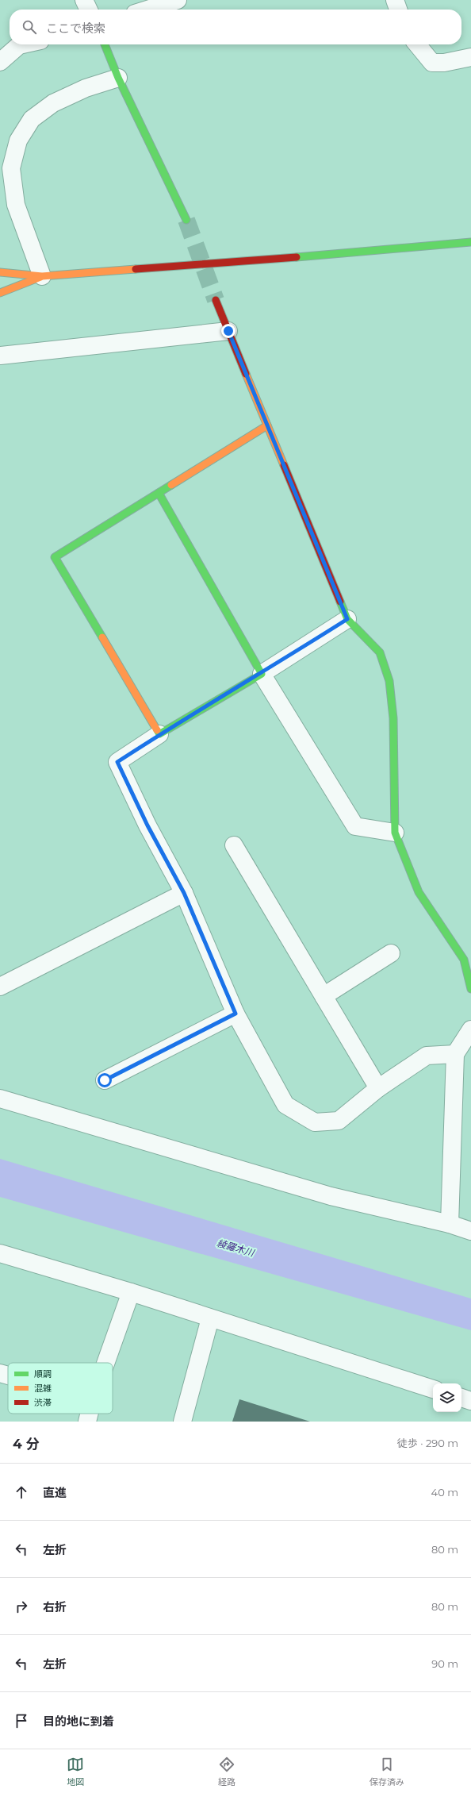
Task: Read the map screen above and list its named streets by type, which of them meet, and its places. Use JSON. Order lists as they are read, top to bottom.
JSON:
{
  "water": ["綾羅木川"],
  "legend": ["順調", "混雑", "渋滞"],
  "page": {
    "search": "ここで検索",
    "heading": ["4 分", "徒歩 · 290 m"],
    "list": [
      ["直進", "40 m"],
      ["左折", "80 m"],
      ["右折", "80 m"],
      ["左折", "90 m"],
      "目的地に到着"
    ],
    "nav": ["地図", "経路", "保存済み"]
  }
}
